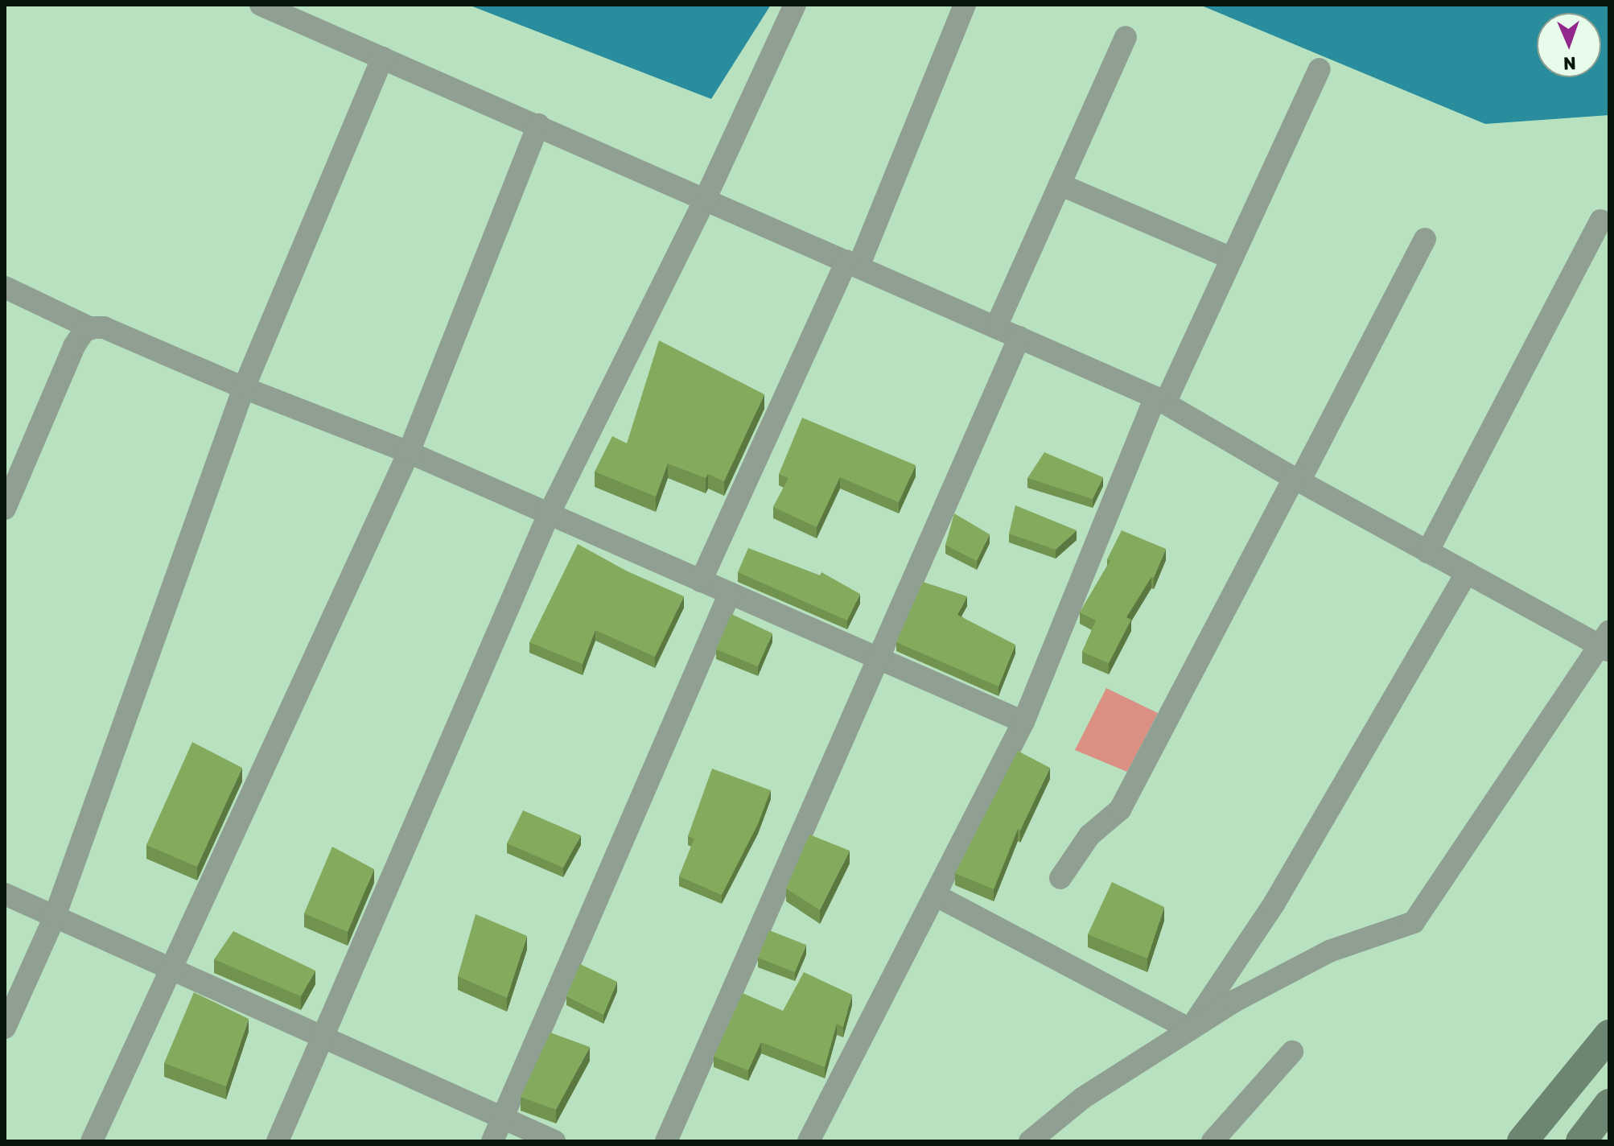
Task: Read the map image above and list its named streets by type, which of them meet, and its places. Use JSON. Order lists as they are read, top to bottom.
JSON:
{
  "north": "bottom"
}
